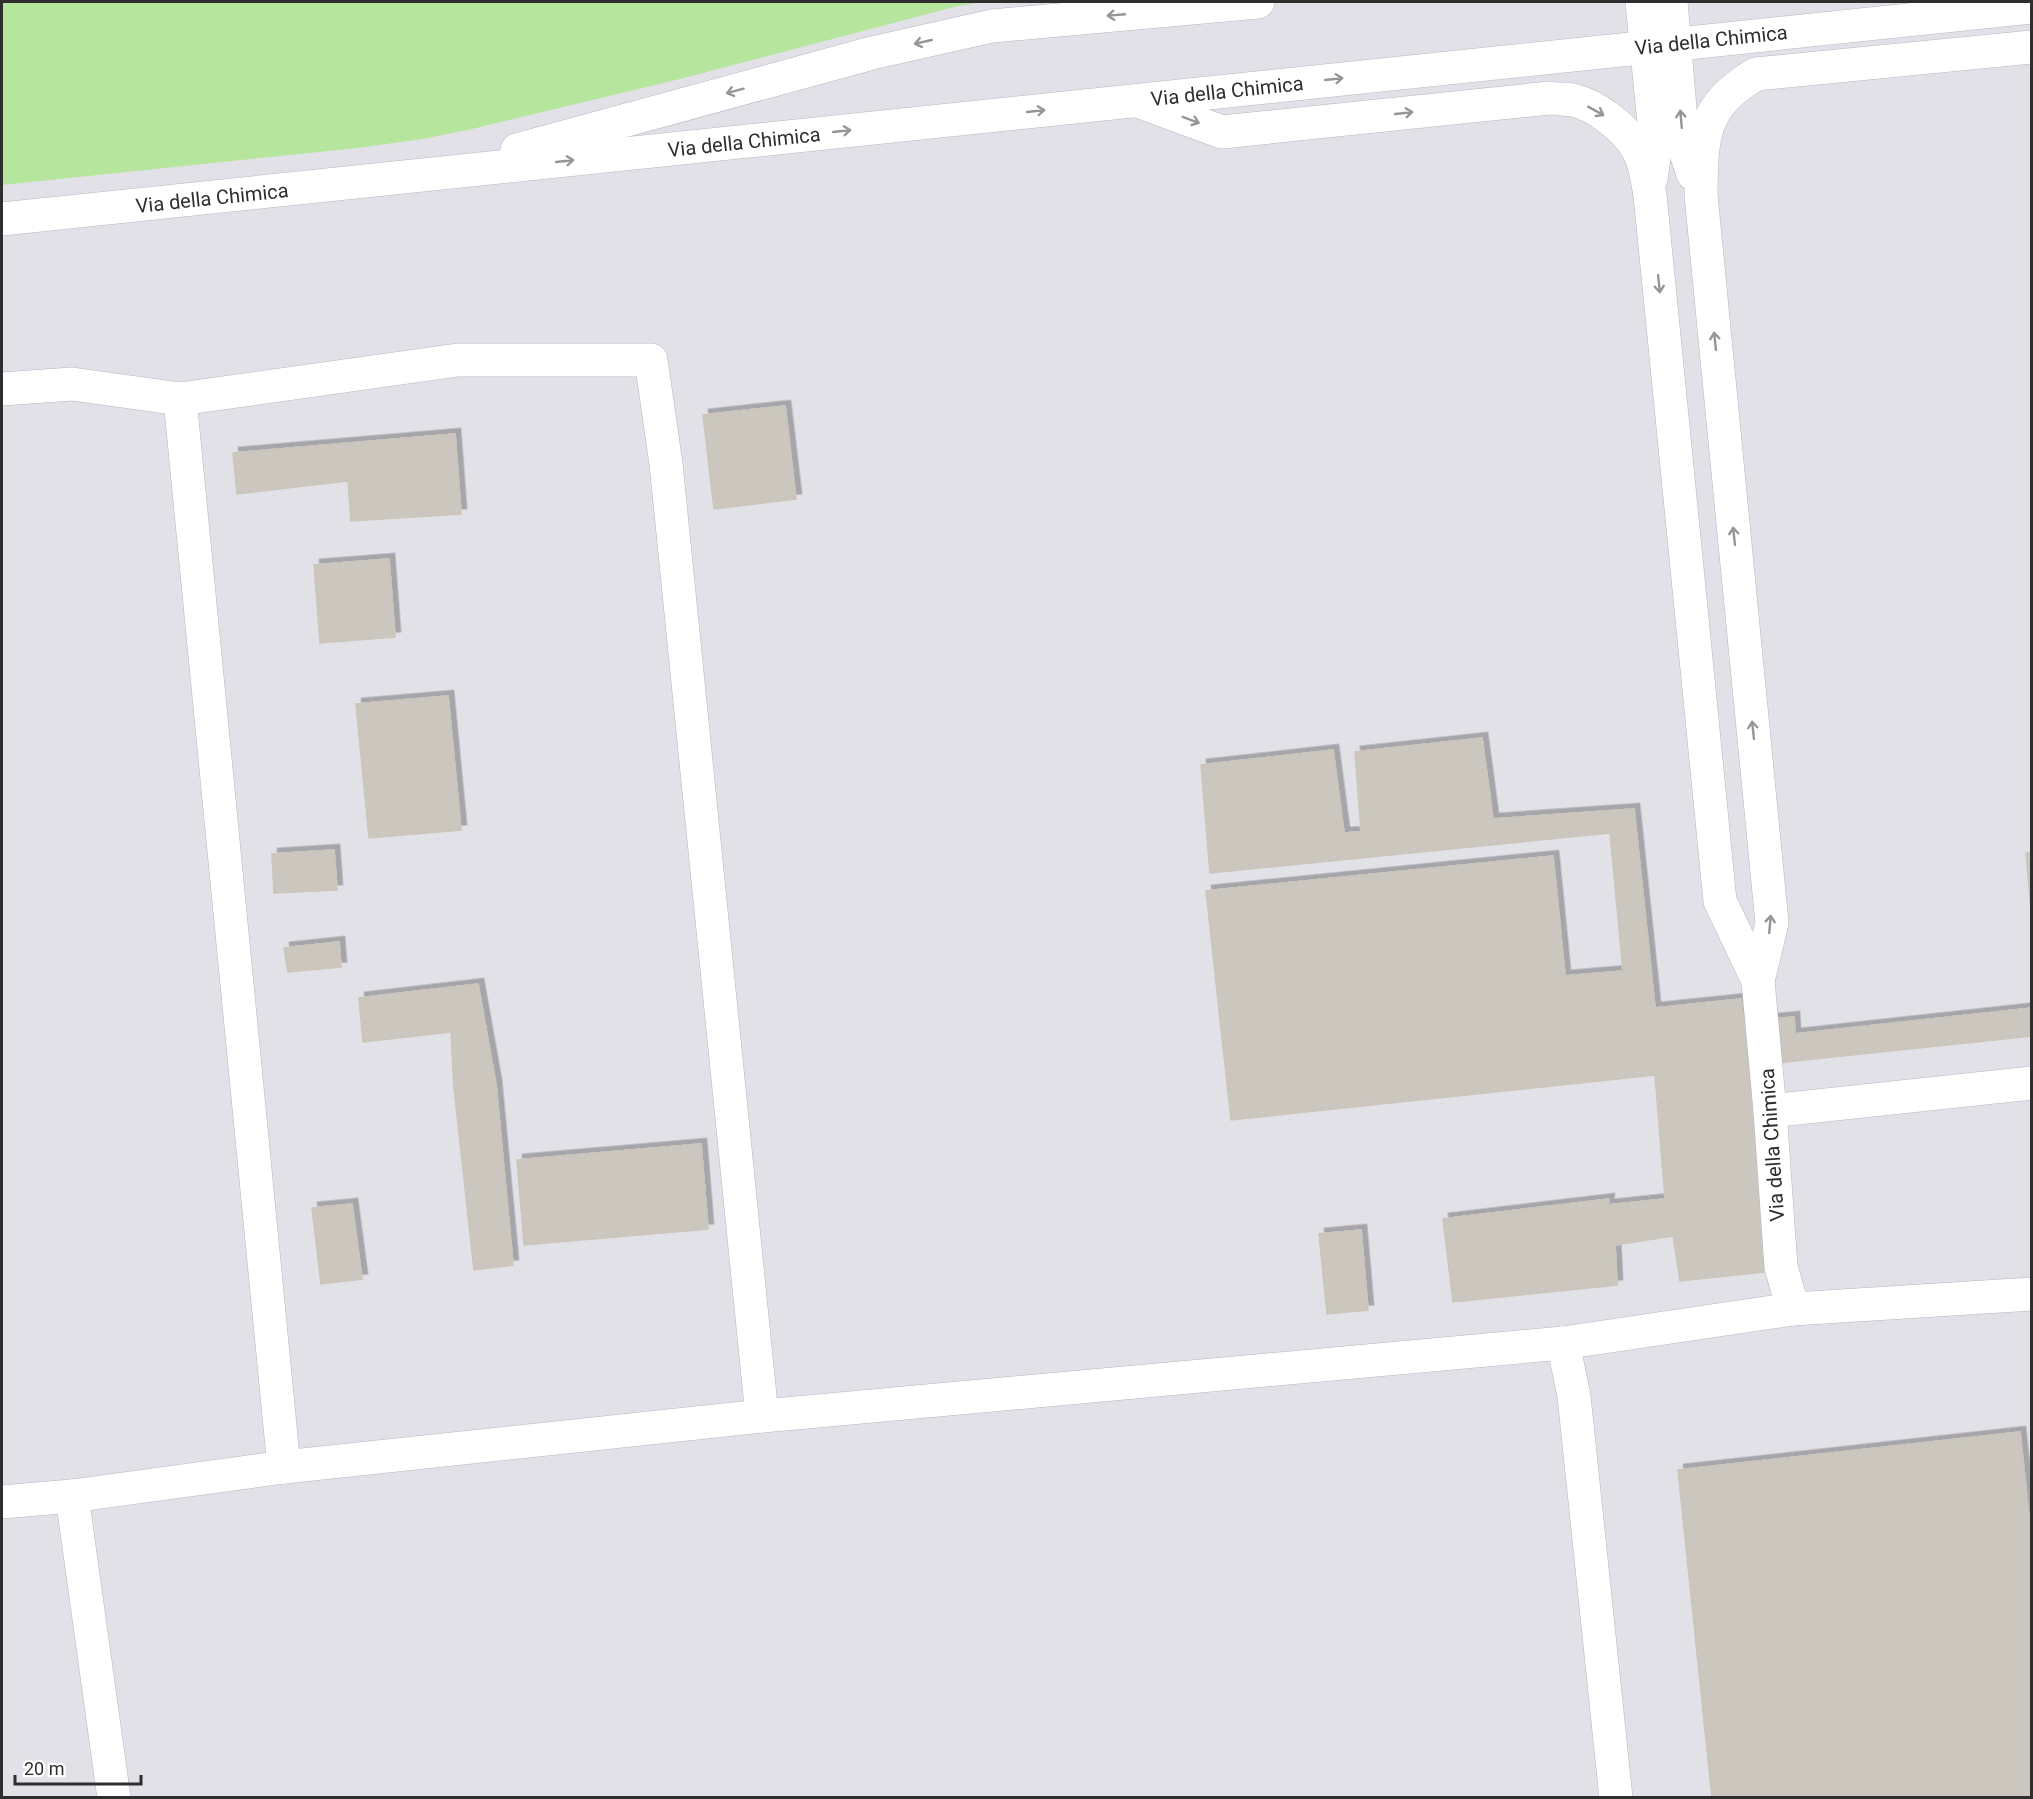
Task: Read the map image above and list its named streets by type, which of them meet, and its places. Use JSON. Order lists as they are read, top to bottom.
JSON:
{
  "streets": {
    "lane": ["Via della Chimica"]
  },
  "scale_bar": "20 m"
}
